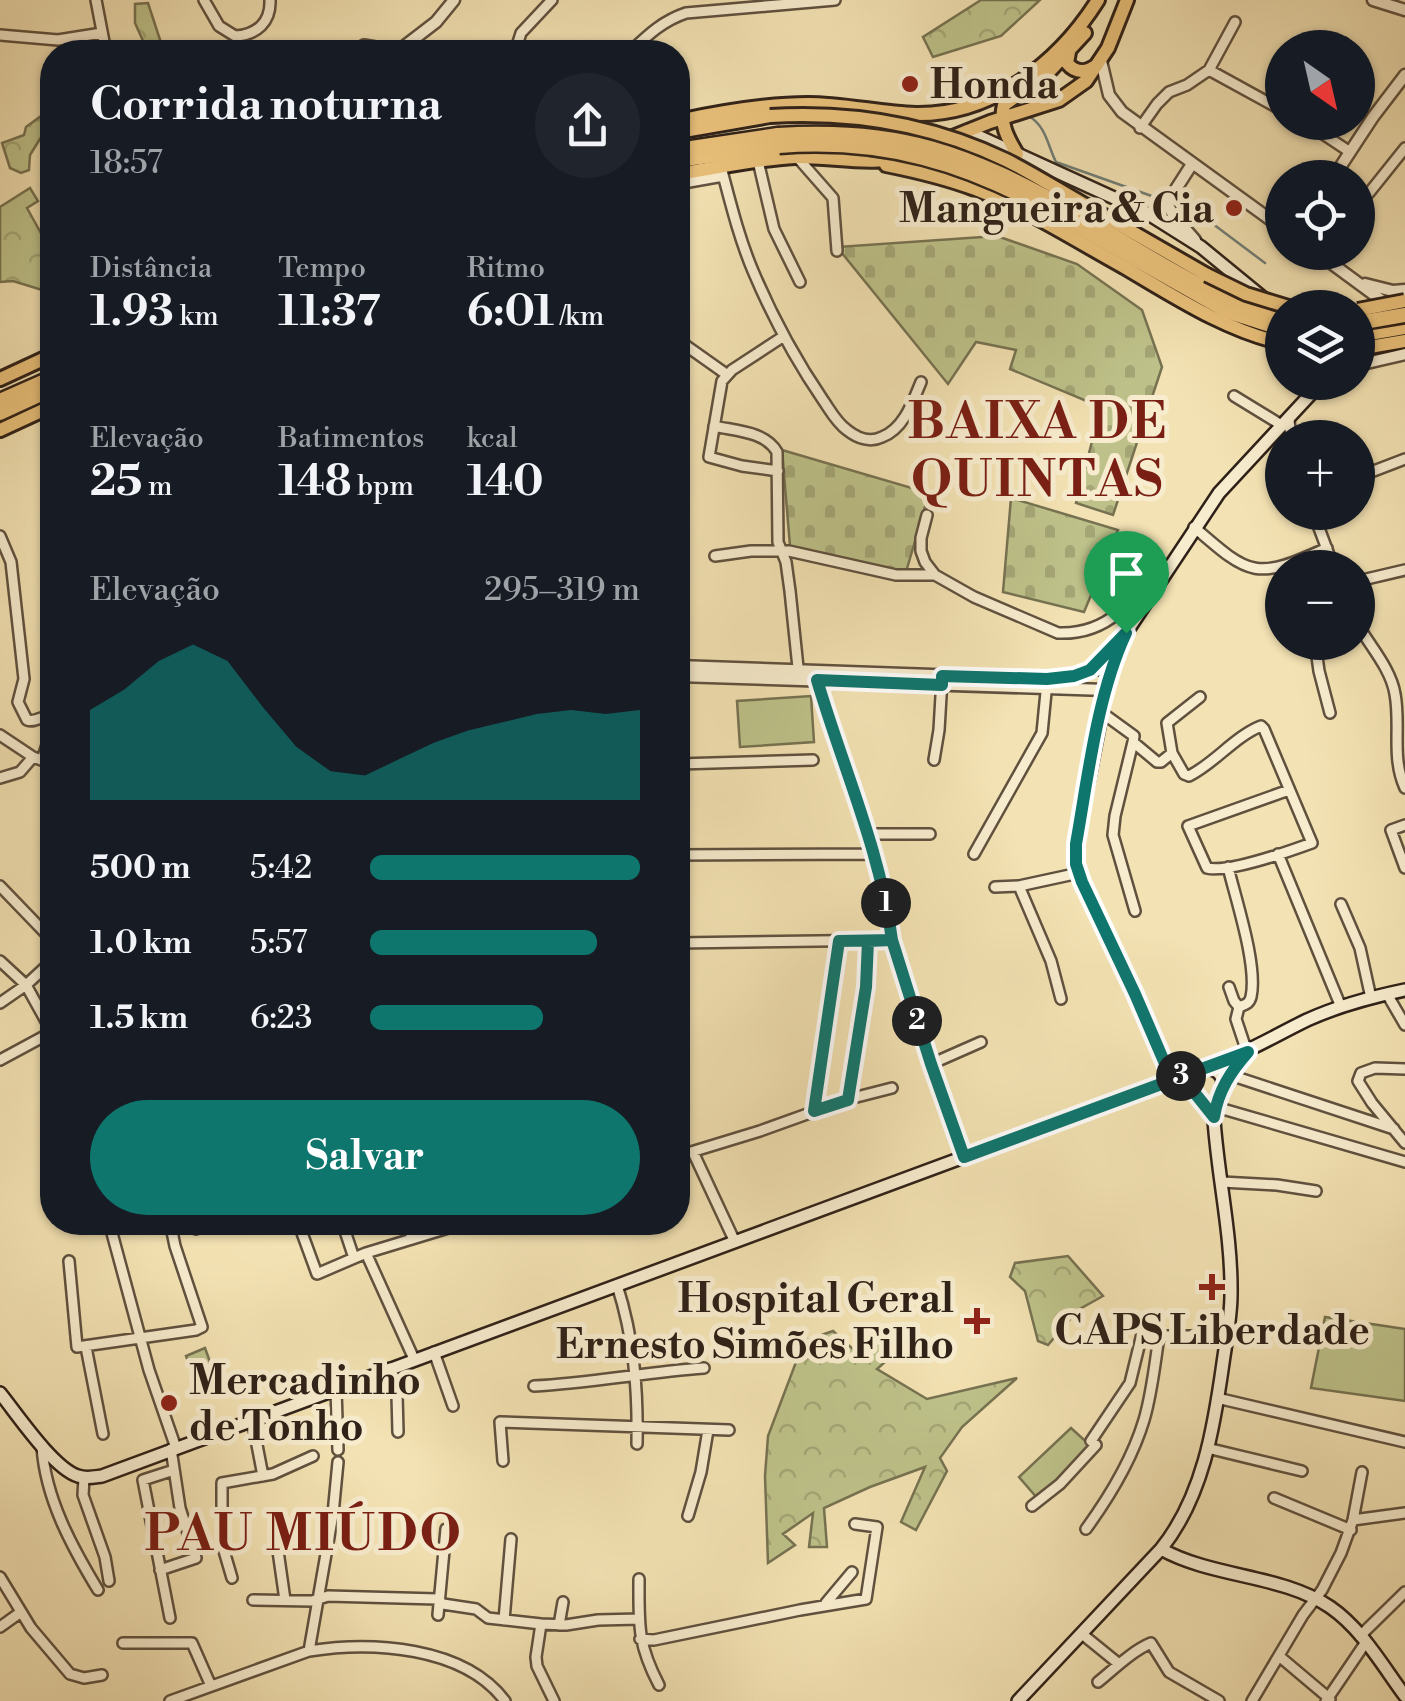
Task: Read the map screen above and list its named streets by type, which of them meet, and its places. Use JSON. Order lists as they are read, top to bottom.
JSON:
{
  "districts": ["BAIXA DE QUINTAS", "PAU MIÚDO"],
  "places": {
    "other": ["Honda", "Mangueira & Cia", "Mercadinho de Tonho"],
    "health": ["CAPS Liberdade", "Hospital Geral Ernesto Simões Filho"]
  },
  "north": "bottom right",
  "page": {
    "map_buttons": ["+", "−"],
    "heading": ["Corrida noturna", "18:57"],
    "stats": [
      ["Distância", "1.93 km"],
      ["Tempo", "11:37"],
      ["Ritmo", "6:01 /km"],
      ["Elevação", "25 m"],
      ["Batimentos", "148 bpm"],
      ["kcal", "140"]
    ],
    "chart": ["Elevação", "295–319 m"],
    "list": [
      {
        "name": "500 m",
        "note": "5:42"
      },
      {
        "name": "1.0 km",
        "note": "5:57"
      },
      {
        "name": "1.5 km",
        "note": "6:23"
      }
    ],
    "pins": ["1", "2", "3"],
    "buttons": "Salvar"
  }
}
